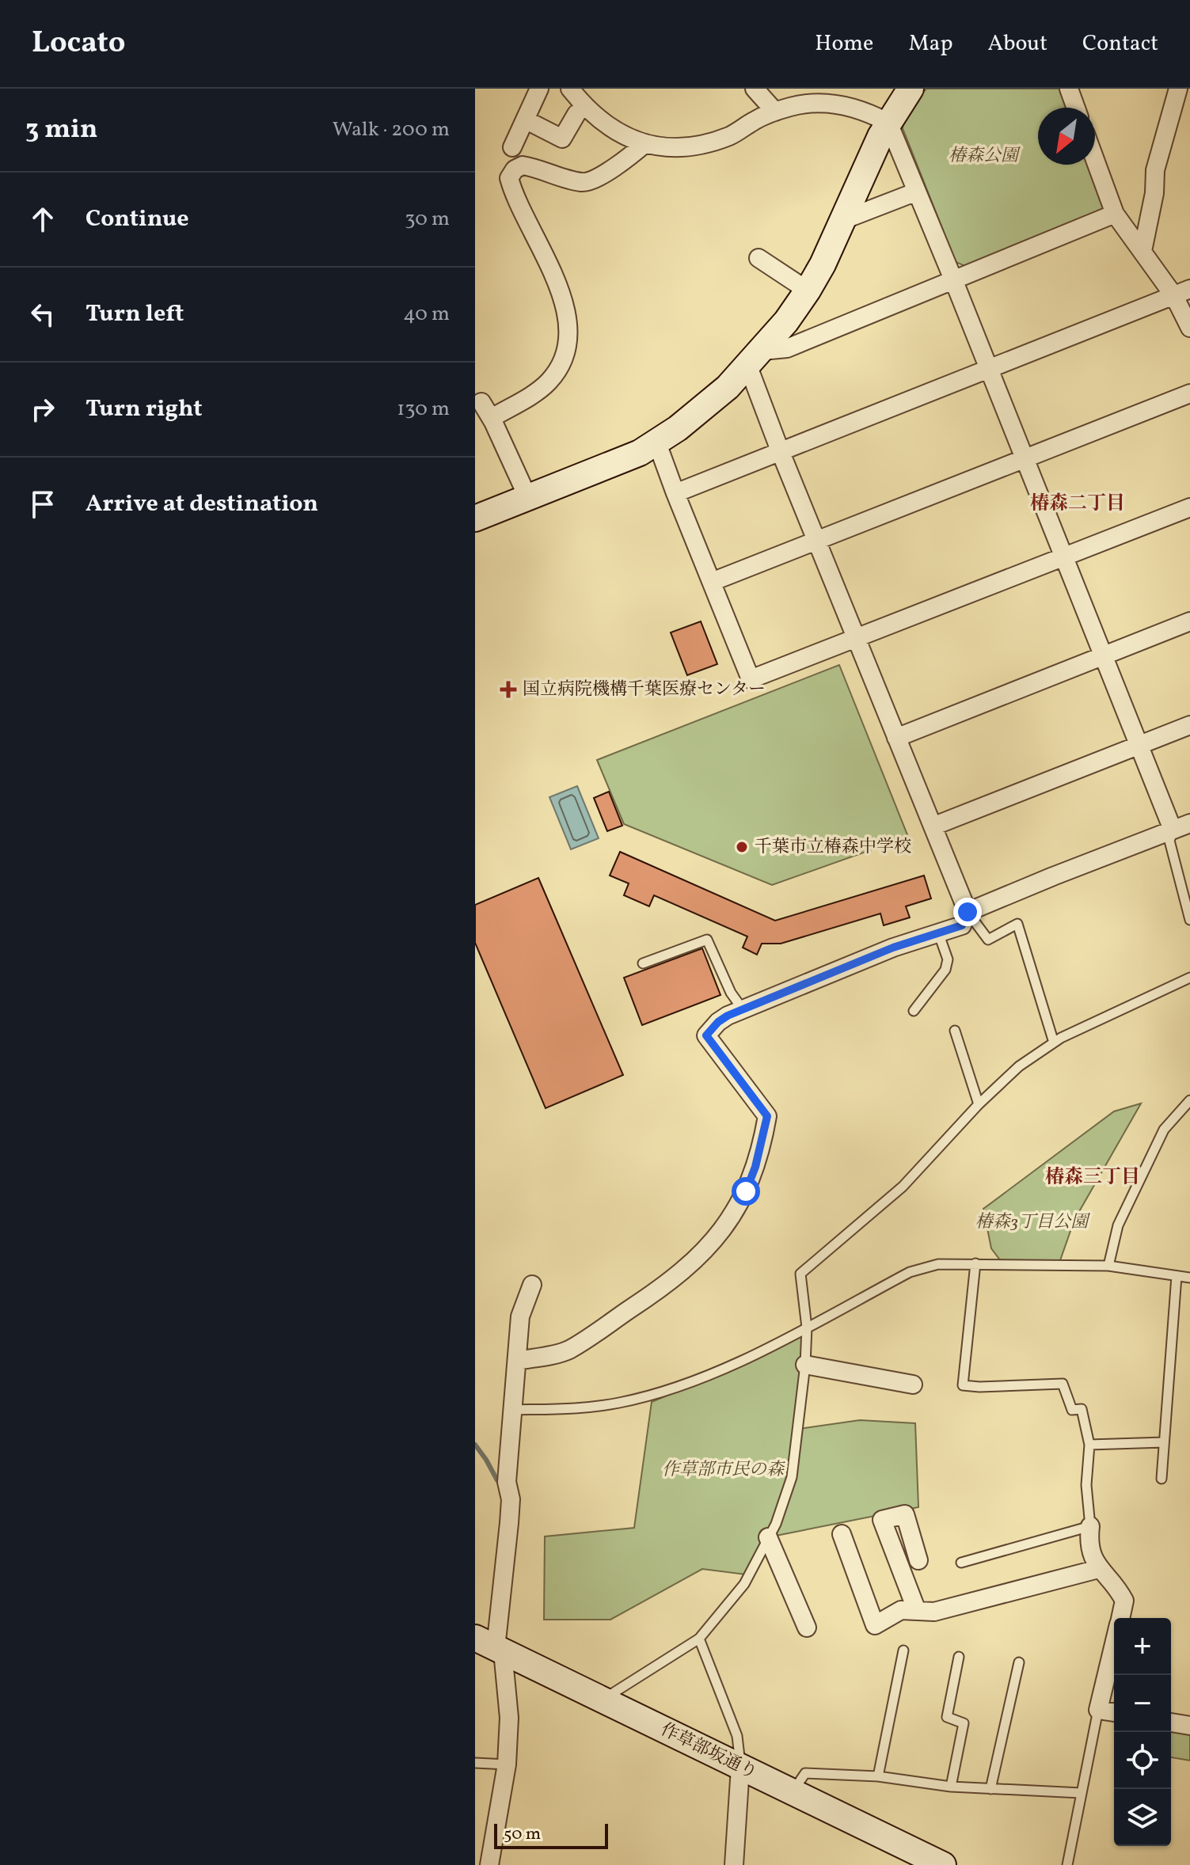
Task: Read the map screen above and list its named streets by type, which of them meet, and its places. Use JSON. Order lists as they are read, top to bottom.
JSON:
{
  "streets": {
    "street": ["作草部坂通り"]
  },
  "districts": ["椿森二丁目", "椿森三丁目"],
  "parks": ["椿森公園", "椿森3丁目公園", "作草部市民の森"],
  "places": {
    "health": ["国立病院機構千葉医療センター"],
    "other": ["千葉市立椿森中学校"]
  },
  "scale_bar": "50 m",
  "north": "bottom left",
  "page": {
    "header": "Locato",
    "nav": [
      "Home",
      "Map",
      "About",
      "Contact"
    ],
    "heading": ["3 min", "Walk · 200 m"],
    "list": [
      ["Continue", "30 m"],
      ["Turn left", "40 m"],
      ["Turn right", "130 m"],
      "Arrive at destination"
    ],
    "map_buttons": ["+", "−"],
    "scale": "50 m"
  }
}
